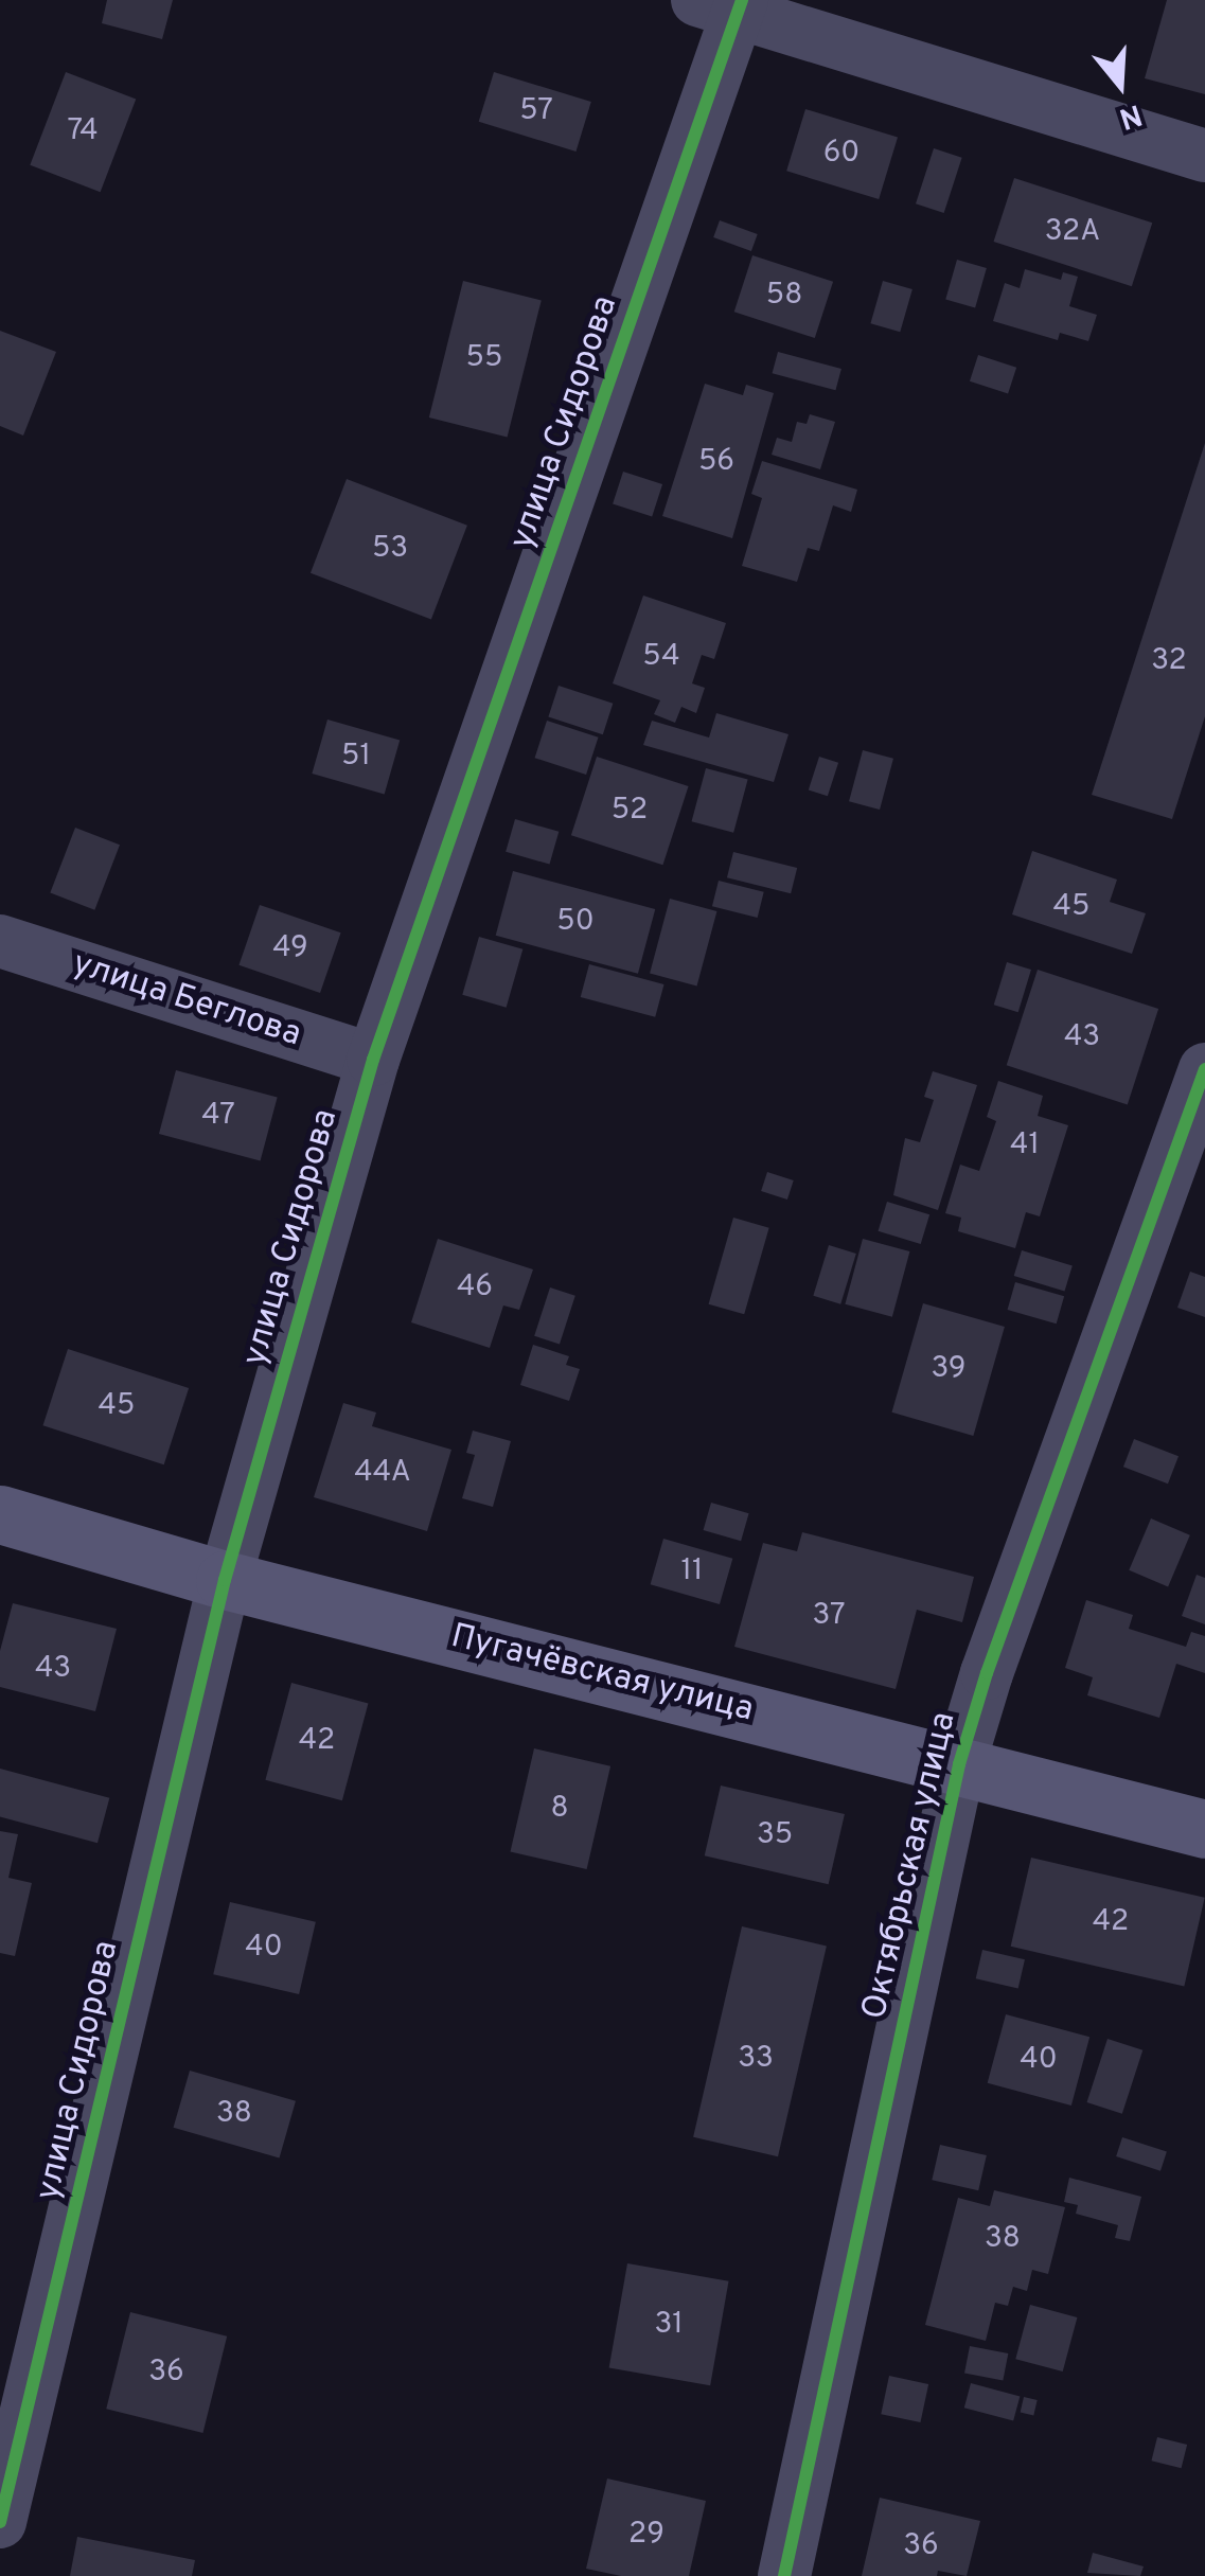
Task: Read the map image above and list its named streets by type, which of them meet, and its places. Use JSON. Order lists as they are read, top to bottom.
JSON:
{
  "streets": {
    "street": [
      "улица Сидорова",
      "улица Беглова",
      "Пугачёвская улица",
      "Октябрьская улица"
    ]
  },
  "crossings": [
    ["улица Сидорова", "улица Беглова"],
    ["улица Сидорова", "Пугачёвская улица"],
    ["Пугачёвская улица", "Октябрьская улица"]
  ],
  "house_numbers": [
    "57",
    "74",
    "60",
    "32А",
    "58",
    "55",
    "56",
    "53",
    "54",
    "32",
    "51",
    "52",
    "45",
    "50",
    "49",
    "43",
    "47",
    "41",
    "46",
    "39",
    "45",
    "44А",
    "11",
    "37",
    "43",
    "42",
    "8",
    "35",
    "42",
    "40",
    "33",
    "40",
    "38",
    "38",
    "31",
    "36",
    "29",
    "36"
  ],
  "north": "bottom"
}
